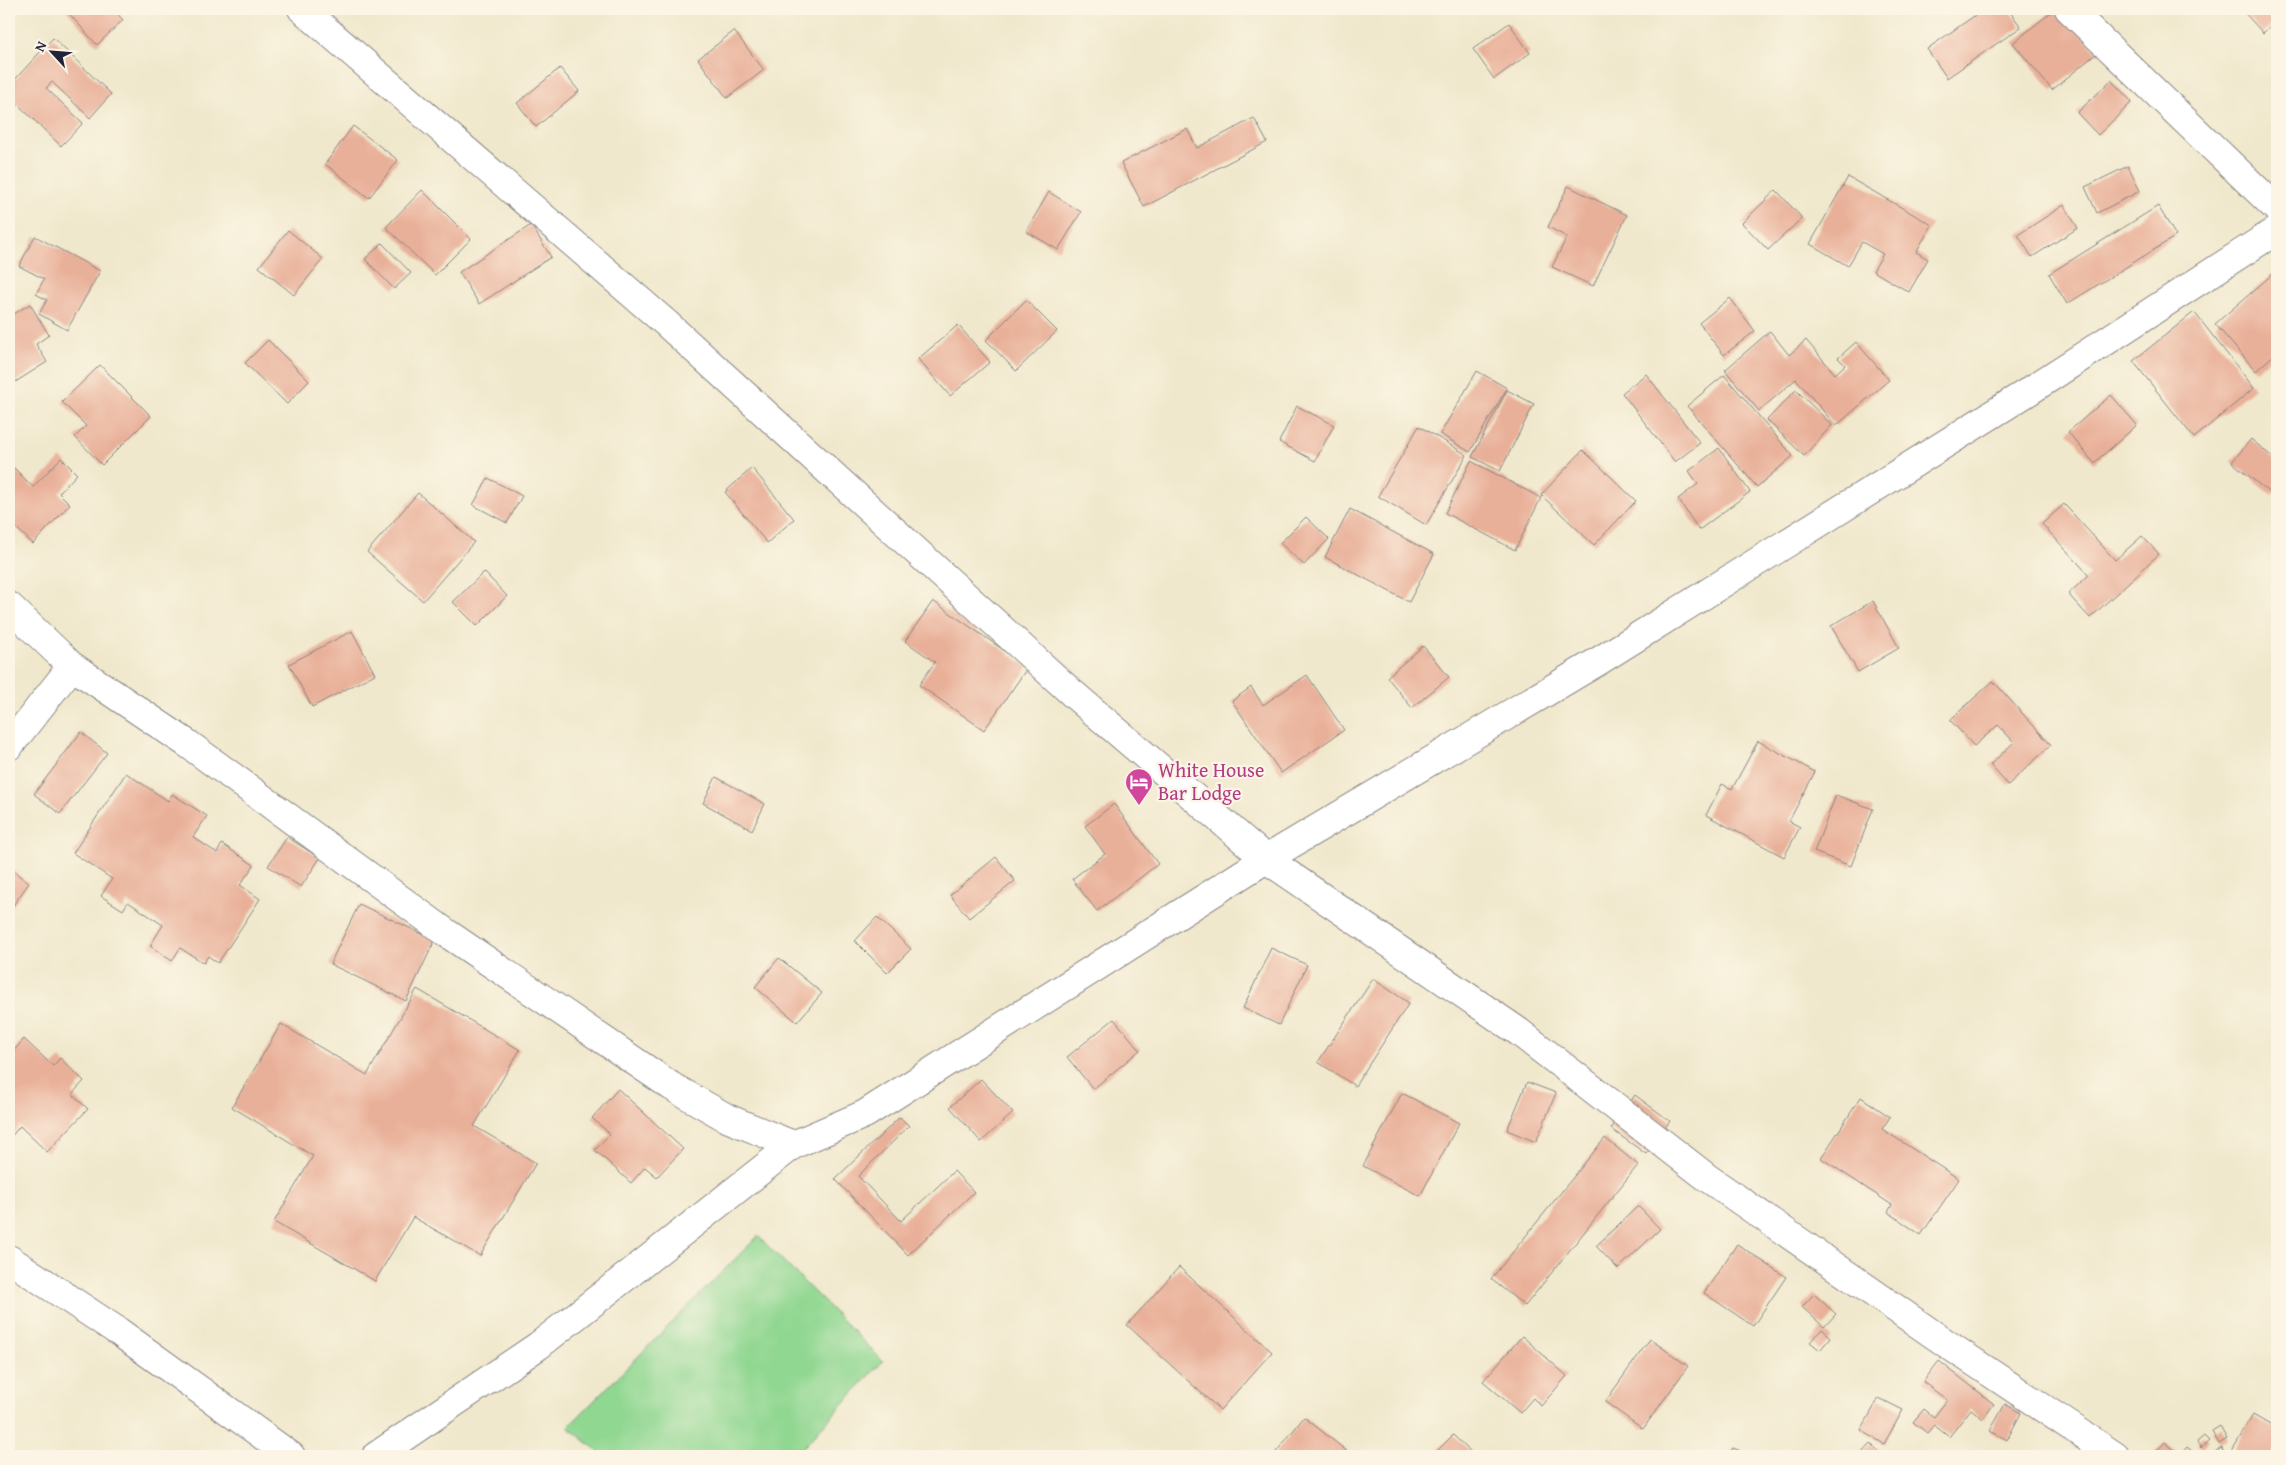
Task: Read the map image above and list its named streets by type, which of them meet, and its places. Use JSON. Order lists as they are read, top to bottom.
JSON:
{
  "places": {
    "hotel": ["White House Bar Lodge"]
  },
  "north": "top left"
}
